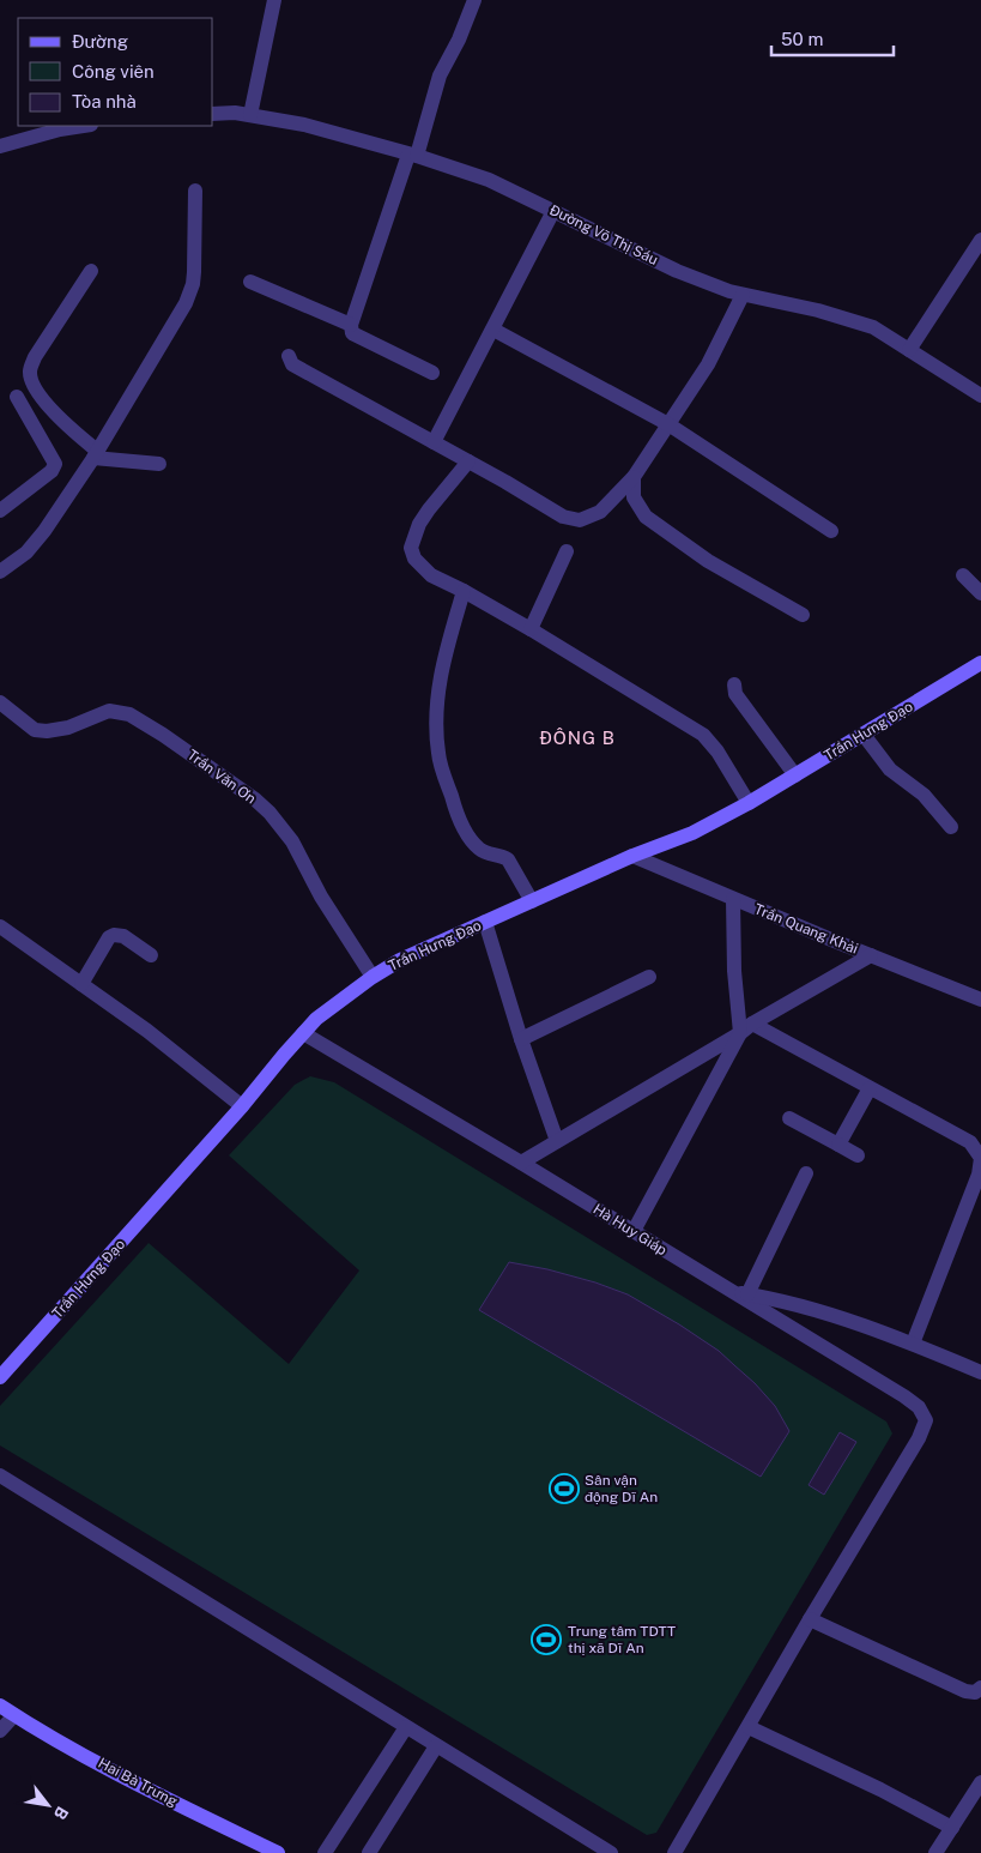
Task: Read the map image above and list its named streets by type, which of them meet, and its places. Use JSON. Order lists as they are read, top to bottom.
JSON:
{
  "streets": {
    "main road": ["Trần Hưng Đạo", "Hai Bà Trưng"],
    "street": [
      "Đường Võ Thị Sáu",
      "Trần Văn Ơn",
      "Trần Quang Khải",
      "Hà Huy Giáp"
    ]
  },
  "crossings": [
    ["Trần Hưng Đạo", "Trần Văn Ơn"],
    ["Trần Hưng Đạo", "Trần Quang Khải"],
    ["Trần Hưng Đạo", "Hà Huy Giáp"]
  ],
  "districts": ["ĐÔNG B"],
  "places": {
    "sports": ["Sân vận động Dĩ An", "Trung tâm TDTT thị xã Dĩ An"]
  },
  "legend": ["Đường", "Công viên", "Tòa nhà"],
  "scale_bar": "50 m",
  "north": "bottom right"
}
